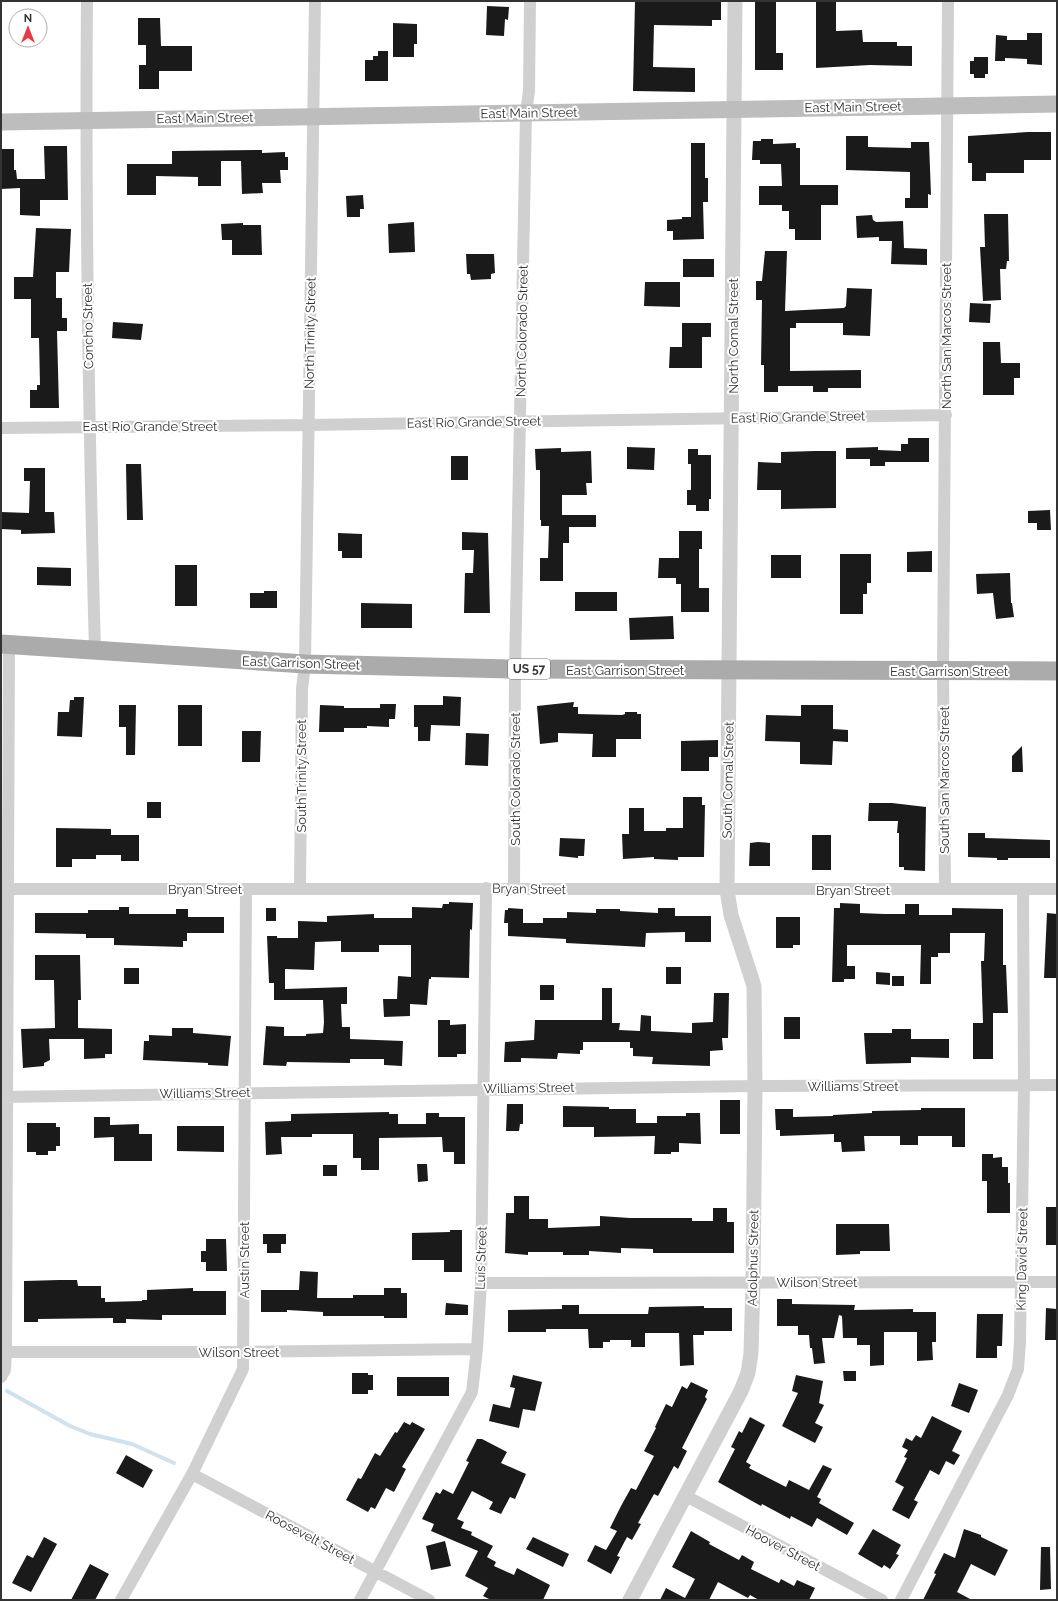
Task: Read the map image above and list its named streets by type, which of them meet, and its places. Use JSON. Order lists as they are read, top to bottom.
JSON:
{
  "streets": {
    "main road": ["East Main Street", "East Garrison Street", "US 57"],
    "street": [
      "Concho Street",
      "North Colorado Street",
      "North Trinity Street",
      "North Comal Street",
      "North San Marcos Street",
      "East Río Grande Street",
      "South Trinity Street",
      "South Colorado Street",
      "South Comal Street",
      "South San Marcos Street",
      "Bryan Street",
      "Williams Street",
      "Luis Street",
      "Adolphus Street",
      "King David Street",
      "Austin Street",
      "Wilson Street",
      "Roosevelt Street",
      "Hoover Street"
    ]
  },
  "crossings": [
    ["East Main Street", "Concho Street"],
    ["East Main Street", "North Colorado Street"],
    ["East Main Street", "North Trinity Street"],
    ["East Main Street", "North Comal Street"],
    ["East Main Street", "North San Marcos Street"],
    ["Concho Street", "East Río Grande Street"],
    ["Concho Street", "East Garrison Street"],
    ["North Colorado Street", "East Río Grande Street"],
    ["North Colorado Street", "East Garrison Street"],
    ["North Colorado Street", "South Colorado Street"],
    ["North Trinity Street", "East Río Grande Street"],
    ["North Trinity Street", "East Garrison Street"],
    ["North Trinity Street", "South Trinity Street"],
    ["North Comal Street", "East Río Grande Street"],
    ["North Comal Street", "East Garrison Street"],
    ["North Comal Street", "South Comal Street"],
    ["North San Marcos Street", "East Río Grande Street"],
    ["North San Marcos Street", "East Garrison Street"],
    ["North San Marcos Street", "South San Marcos Street"],
    ["East Garrison Street", "South Trinity Street"],
    ["East Garrison Street", "South Colorado Street"],
    ["East Garrison Street", "South Comal Street"],
    ["East Garrison Street", "South San Marcos Street"],
    ["South Trinity Street", "Bryan Street"],
    ["South Colorado Street", "Bryan Street"],
    ["South Comal Street", "Bryan Street"],
    ["South Comal Street", "Adolphus Street"],
    ["South San Marcos Street", "Bryan Street"],
    ["Bryan Street", "Luis Street"],
    ["Bryan Street", "Adolphus Street"],
    ["Bryan Street", "King David Street"],
    ["Bryan Street", "Austin Street"],
    ["Williams Street", "Luis Street"],
    ["Williams Street", "Adolphus Street"],
    ["Williams Street", "King David Street"],
    ["Williams Street", "Austin Street"],
    ["Luis Street", "Wilson Street"],
    ["Luis Street", "Roosevelt Street"],
    ["Adolphus Street", "Wilson Street"],
    ["Adolphus Street", "Hoover Street"],
    ["King David Street", "Wilson Street"],
    ["Austin Street", "Wilson Street"],
    ["Austin Street", "Roosevelt Street"]
  ],
  "north": "top"
}
